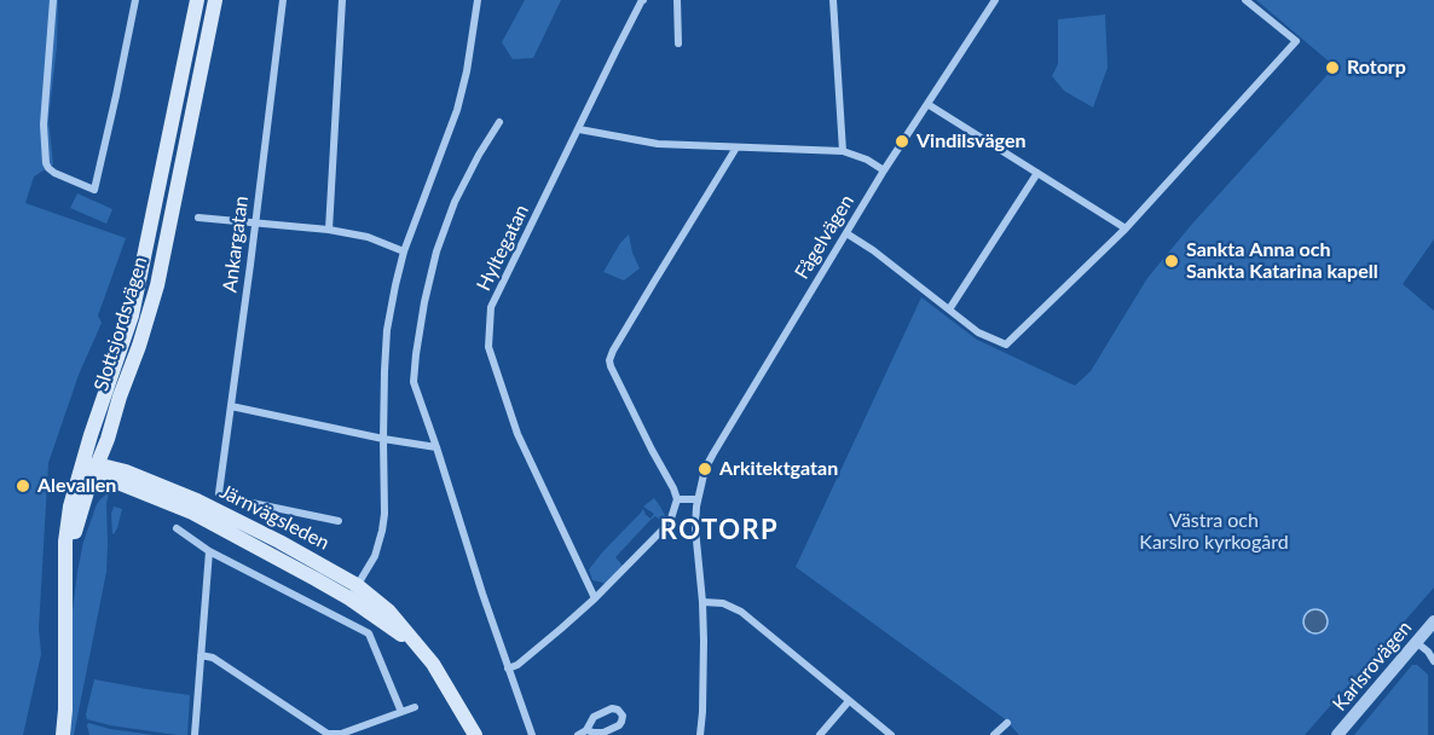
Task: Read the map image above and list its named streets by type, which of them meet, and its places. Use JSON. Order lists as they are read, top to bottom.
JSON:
{
  "streets": {
    "main road": ["Slottsjordsvägen", "Järnvägsleden"],
    "street": [
      "Fågelvägen",
      "Ankargatan",
      "Hyltegatan",
      "Karlsrovägen"
    ]
  },
  "crossings": [
    ["Slottsjordsvägen", "Järnvägsleden"]
  ],
  "districts": ["ROTORP"],
  "parks": ["Västra och Karslro kyrkogård"],
  "places": [
    "Rotorp",
    "Vindilsvägen",
    "Sankta Anna och Sankta Katarina kapell",
    "Arkitektgatan",
    "Alevallen"
  ]
}
